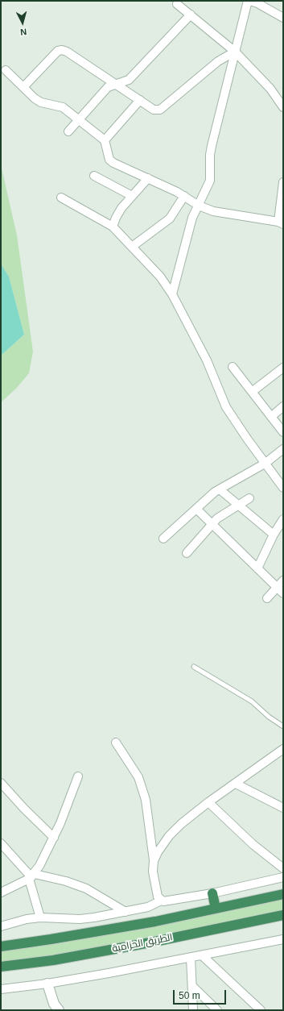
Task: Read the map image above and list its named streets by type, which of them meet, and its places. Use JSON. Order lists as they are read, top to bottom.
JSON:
{
  "streets": {
    "highway": ["الطريق الحزامية"]
  },
  "scale_bar": "50 m",
  "north": "bottom"
}
